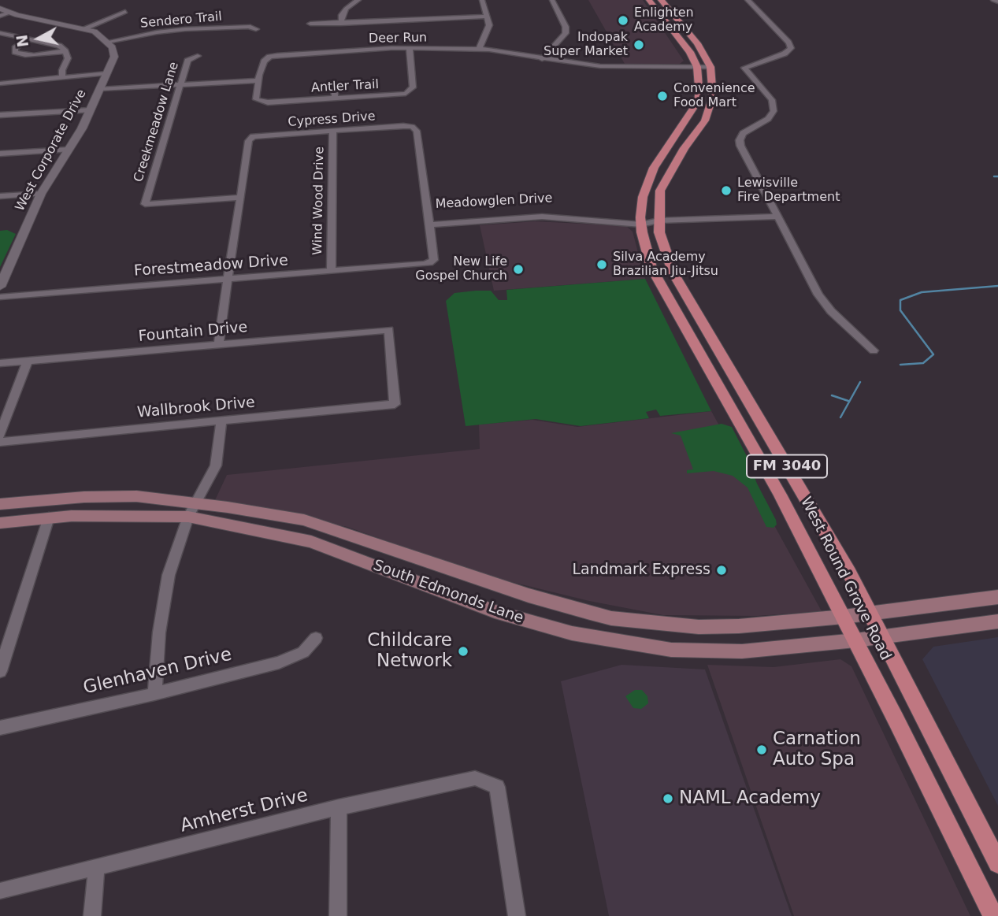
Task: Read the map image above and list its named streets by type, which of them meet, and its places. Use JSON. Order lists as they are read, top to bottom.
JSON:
{
  "streets": {
    "main road": ["FM 3040", "West Round Grove Road", "South Edmonds Lane"],
    "street": [
      "Sendero Trail",
      "Deer Run",
      "Antler Trail",
      "Cypress Drive",
      "Creekmeadow Lane",
      "West Corporate Drive",
      "Wind Wood Drive",
      "Meadowglen Drive",
      "Forestmeadow Drive",
      "Fountain Drive",
      "Wallbrook Drive",
      "Glenhaven Drive",
      "Amherst Drive"
    ]
  },
  "crossings": [
    ["Sendero Trail", "West Corporate Drive"],
    ["Deer Run", "Antler Trail"],
    ["Deer Run", "West Round Grove Road"],
    ["Cypress Drive", "Creekmeadow Lane"],
    ["Cypress Drive", "Wind Wood Drive"],
    ["Cypress Drive", "Meadowglen Drive"],
    ["Cypress Drive", "Forestmeadow Drive"],
    ["Wind Wood Drive", "Forestmeadow Drive"],
    ["Meadowglen Drive", "Forestmeadow Drive"],
    ["Meadowglen Drive", "West Round Grove Road"],
    ["Fountain Drive", "Wallbrook Drive"],
    ["West Round Grove Road", "South Edmonds Lane"]
  ],
  "places": [
    "Enlighten Academy",
    "Indopak Super Market",
    "Convenience Food Mart",
    "Lewisville Fire Department",
    "Silva Academy Brazilian Jiu-Jitsu",
    "New Life Gospel Church",
    "Landmark Express",
    "Childcare Network",
    "Carnation Auto Spa",
    "NAML Academy"
  ],
  "north": "left"
}
